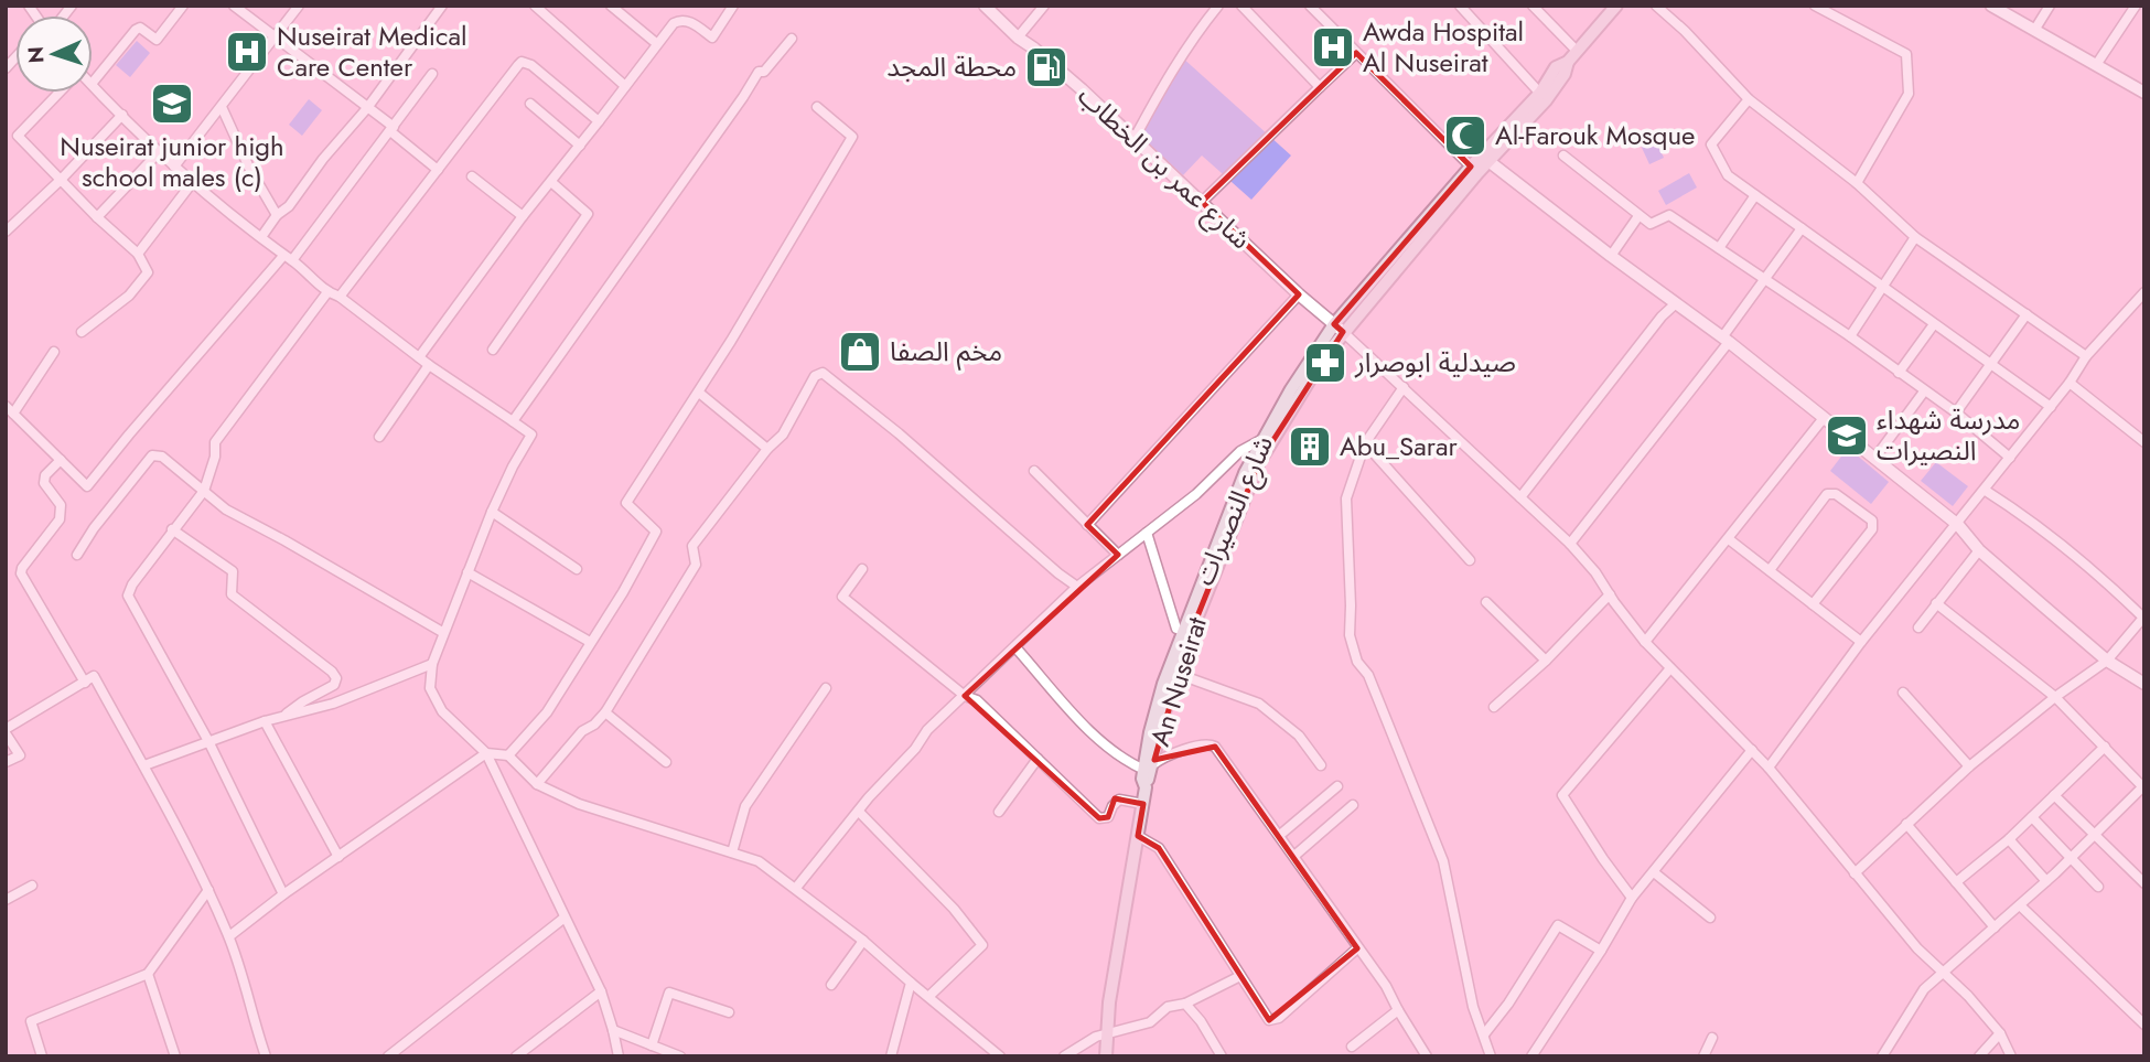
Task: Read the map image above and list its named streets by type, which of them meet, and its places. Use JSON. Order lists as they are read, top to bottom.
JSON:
{
  "streets": {
    "main road": ["An Nuseirat"],
    "street": ["شارع عمر بن الخطاب"]
  },
  "crossings": [
    ["شارع عمر بن الخطاب", "An Nuseirat"]
  ],
  "places": {
    "hospital": ["Awda Hospital Al Nuseirat", "Nuseirat Medical Care Center"],
    "fuel station": ["محطة المجد"],
    "school or university": ["Nuseirat junior high school males (c)", "مدرسة شهداء النصيرات"],
    "mosque": ["Al-Farouk Mosque"],
    "shop": ["مخم الصفا"],
    "pharmacy": ["صيدلية ابوصرار"],
    "building": ["Abu_Sarar"]
  },
  "north": "left"
}
